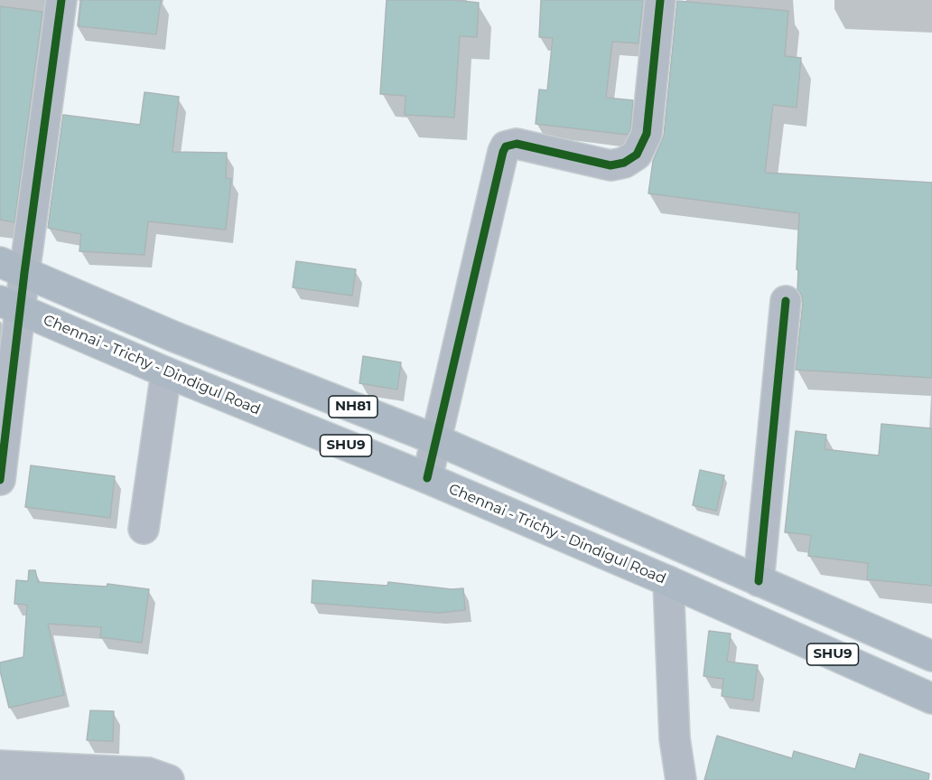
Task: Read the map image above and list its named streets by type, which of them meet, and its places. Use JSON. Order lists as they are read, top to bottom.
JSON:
{
  "streets": {
    "highway": ["Chennai - Trichy - Dindigul Road", "NH81", "SHU9"]
  },
  "crossings": [
    ["NH81", "SHU9"]
  ]
}
